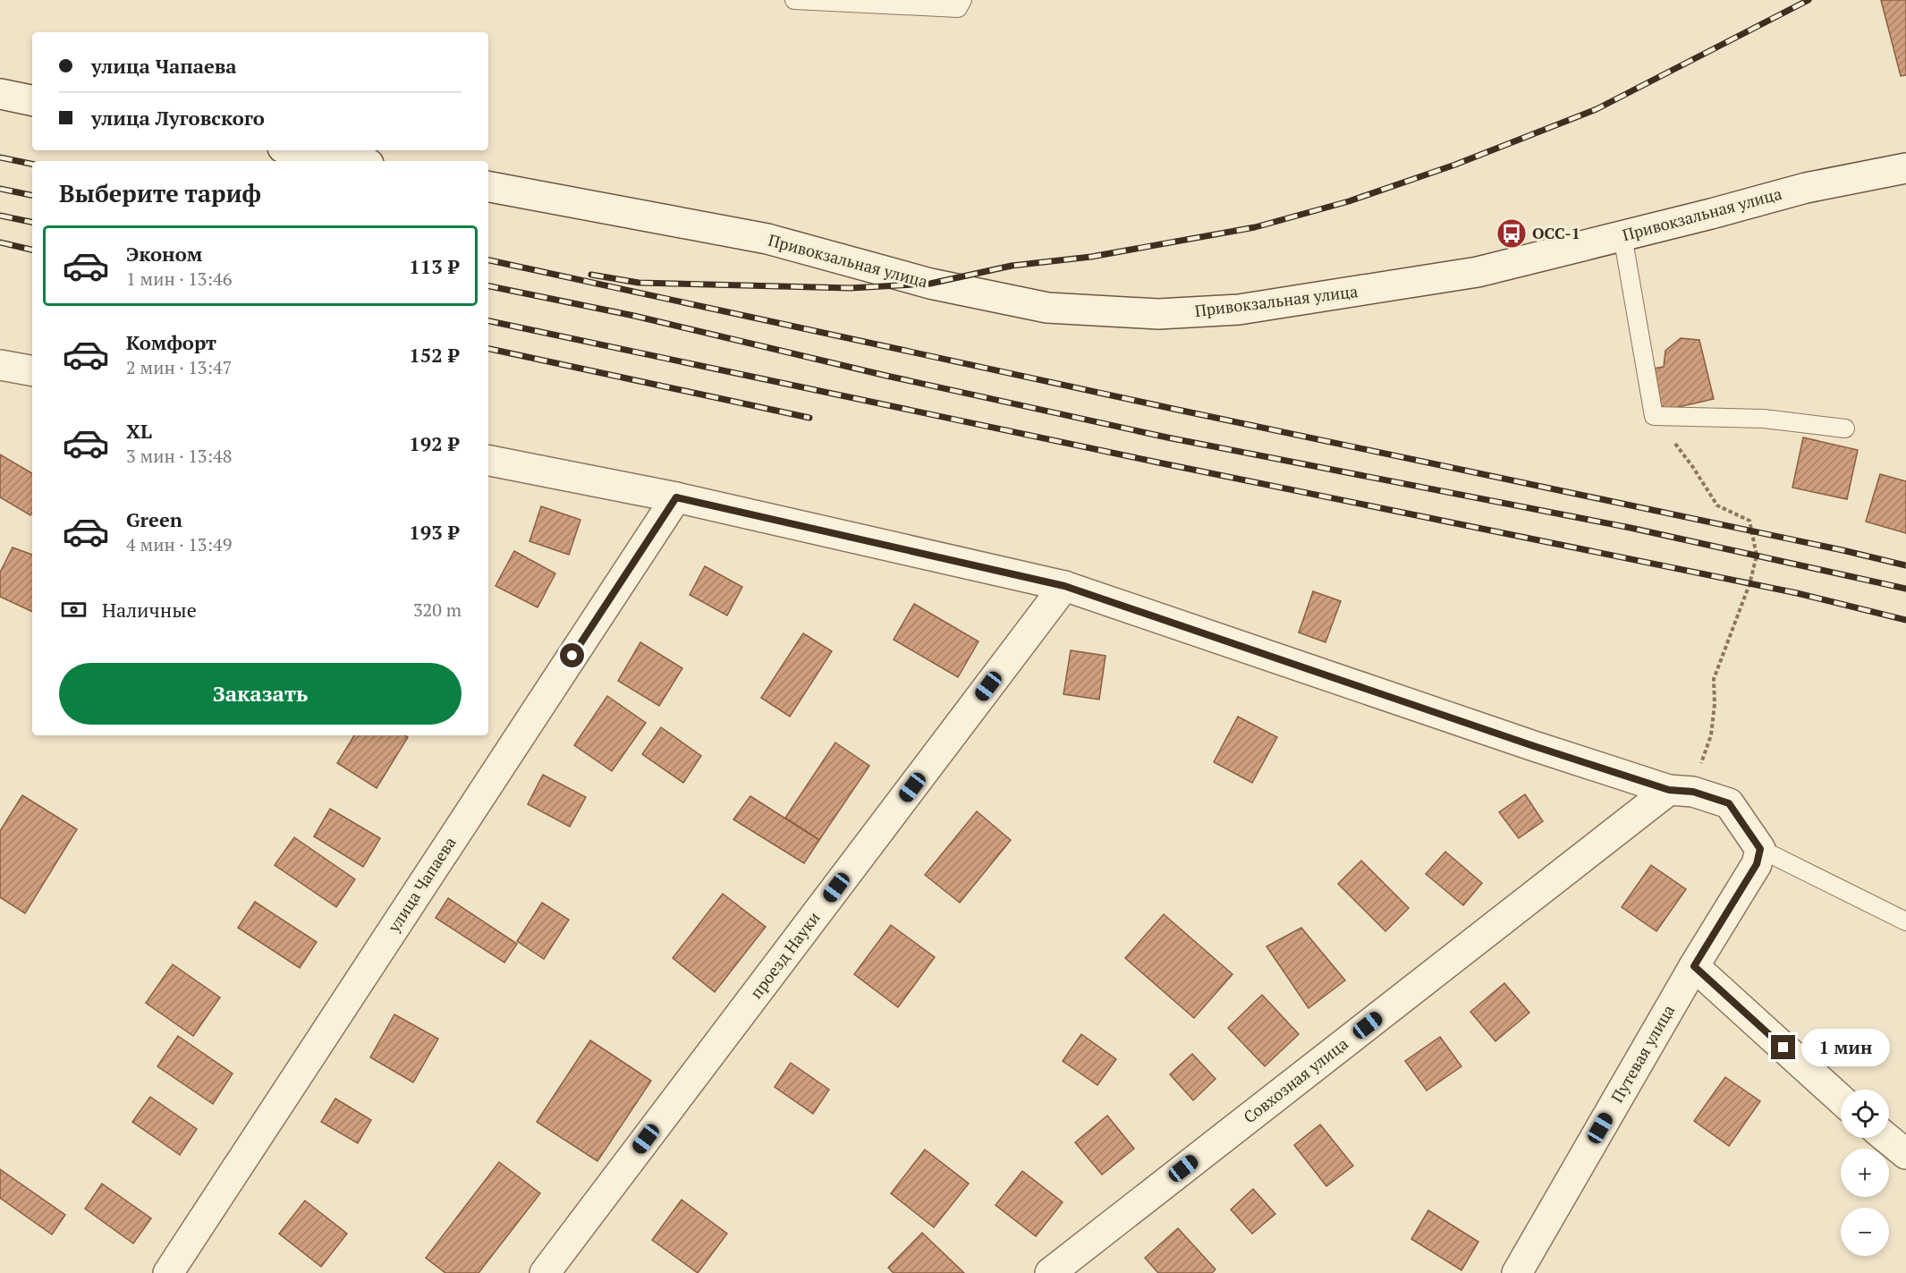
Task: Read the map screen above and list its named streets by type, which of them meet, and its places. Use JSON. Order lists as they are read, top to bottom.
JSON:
{
  "streets": {
    "street": [
      "Привокзальная улица",
      "улица Чапаева",
      "проезд Науки",
      "Путевая улица",
      "Совхозная улица"
    ]
  },
  "places": {
    "bus stop": ["ОСС-1"]
  },
  "page": {
    "banner": ["улица Чапаева", "улица Луговского"],
    "heading": "Выберите тариф",
    "list": [
      {
        "name": "Эконом",
        "note": "1 мин · 13:46",
        "value": "113 ₽"
      },
      {
        "name": "Комфорт",
        "note": "2 мин · 13:47",
        "value": "152 ₽"
      },
      {
        "name": "XL",
        "note": "3 мин · 13:48",
        "value": "192 ₽"
      },
      {
        "name": "Green",
        "note": "4 мин · 13:49",
        "value": "193 ₽"
      }
    ],
    "pay": ["Наличные", "320 m"],
    "buttons": "Заказать",
    "bubble": "1 мин",
    "map_buttons": ["+", "−"]
  }
}
